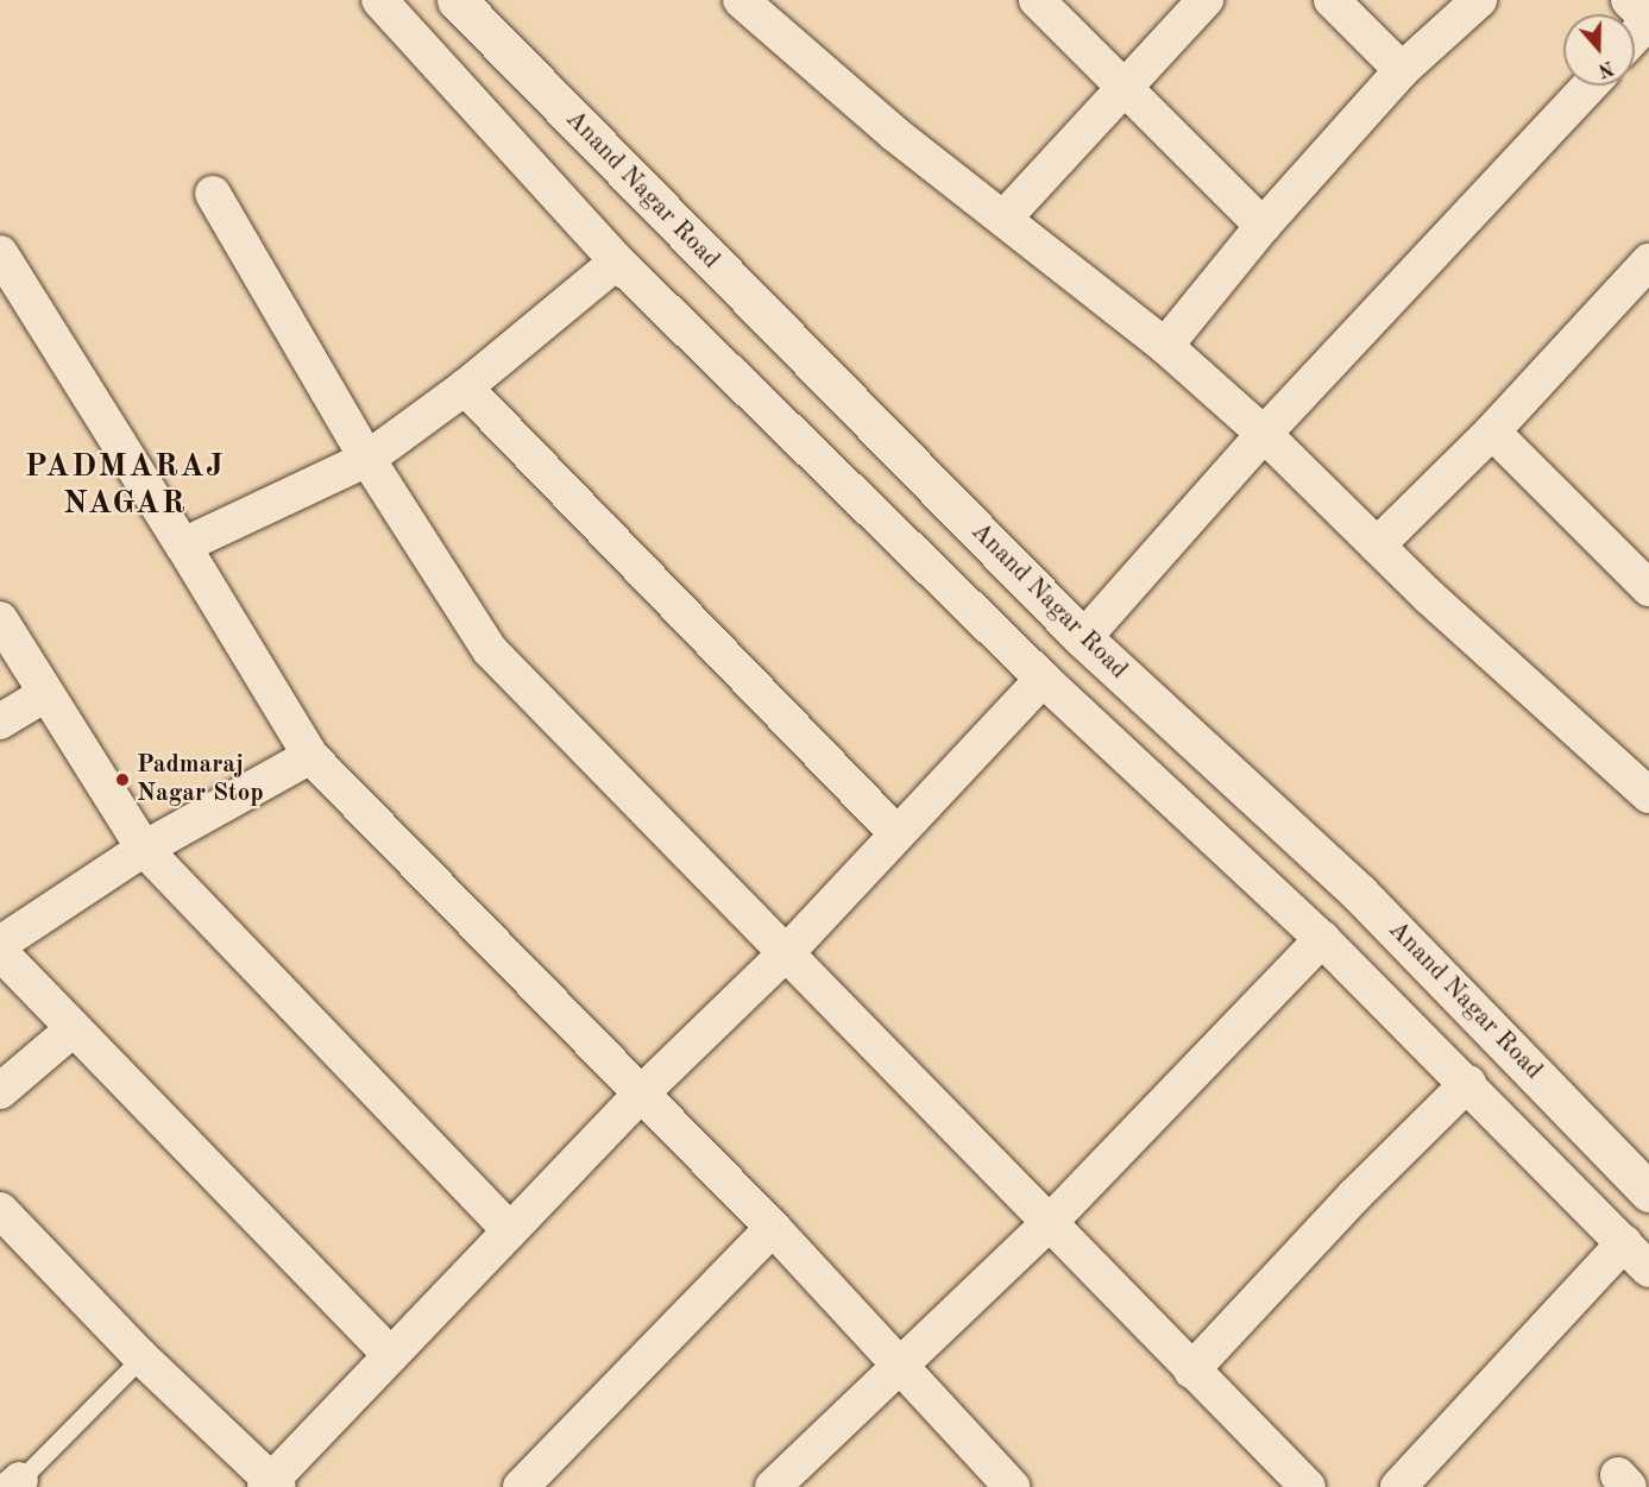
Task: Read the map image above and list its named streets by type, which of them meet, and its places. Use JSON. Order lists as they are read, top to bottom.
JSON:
{
  "streets": {
    "street": ["Anand Nagar Road"]
  },
  "districts": ["PADMARAJ NAGAR"],
  "places": ["Padmaraj Nagar Stop"],
  "north": "bottom"
}
